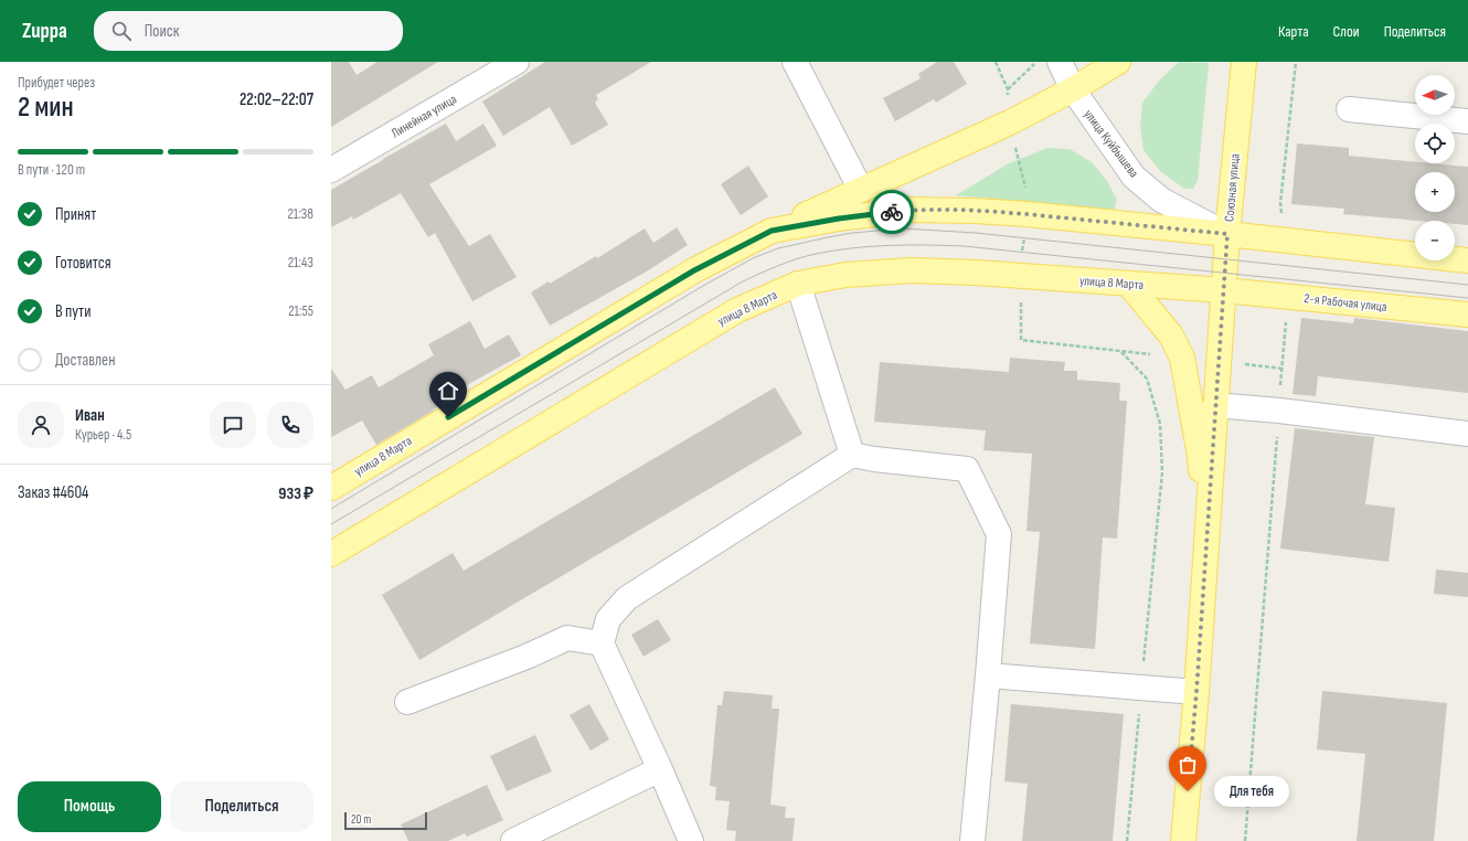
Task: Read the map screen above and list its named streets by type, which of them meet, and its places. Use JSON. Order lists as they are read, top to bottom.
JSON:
{
  "streets": {
    "main road": ["Союзная улица", "улица 8 Марта", "2-я Рабочая улица"],
    "street": ["Линейная улица", "улица Куйбышева"]
  },
  "crossings": [
    ["улица Куйбышева", "Союзная улица"],
    ["улица Куйбышева", "улица 8 Марта"],
    ["Союзная улица", "улица 8 Марта"],
    ["Союзная улица", "2-я Рабочая улица"],
    ["улица 8 Марта", "2-я Рабочая улица"]
  ],
  "places": ["Для тебя"],
  "scale_bar": "20 m",
  "north": "left",
  "page": {
    "header": "Zuppa",
    "search": "Поиск",
    "nav": ["Карта", "Слои", "Поделиться"],
    "heading": ["2 мин", "Прибудет через", "22:02–22:07"],
    "panel": [
      "Иван",
      "Курьер · 4.5",
      "Заказ #4604",
      "933 ₽"
    ],
    "map_buttons": ["+", "−"],
    "bar": "В пути · 120 m",
    "list": [
      ["Принят", "21:38"],
      ["Готовится", "21:43"],
      ["В пути", "21:55"],
      "Доставлен"
    ],
    "buttons": ["Помощь", "Поделиться"],
    "bubble": "Для тебя",
    "scale": "20 m"
  }
}
